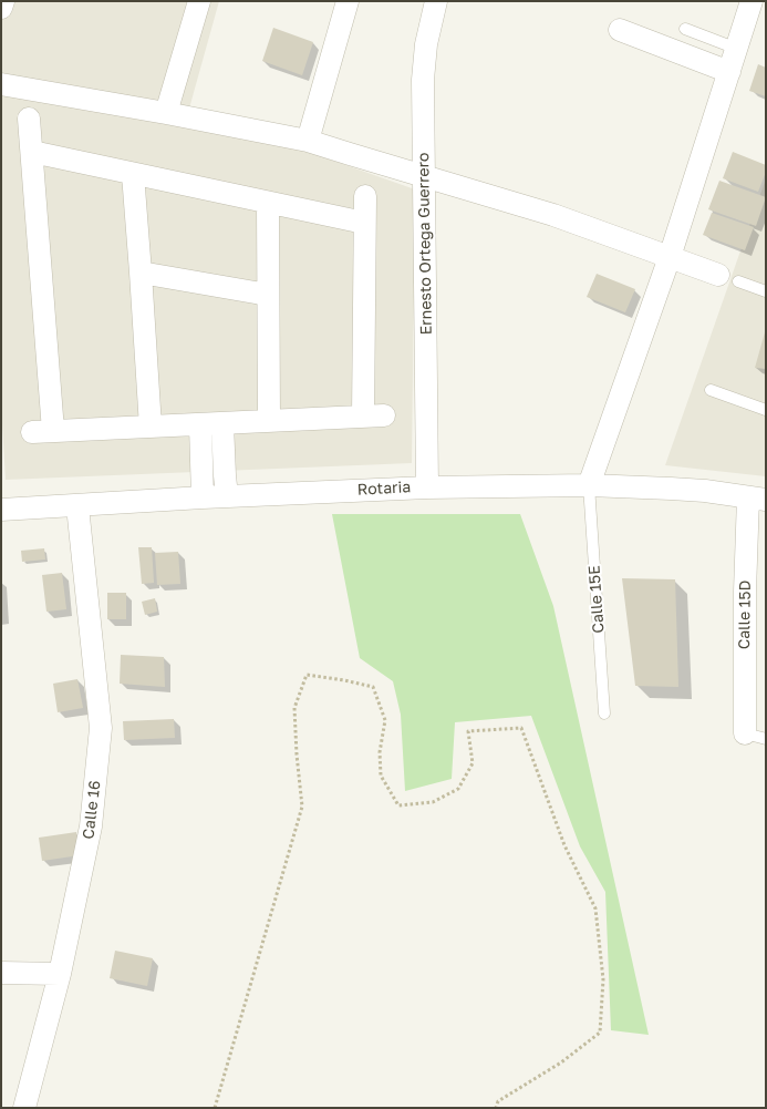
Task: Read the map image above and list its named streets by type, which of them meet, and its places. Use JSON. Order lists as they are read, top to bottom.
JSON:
{
  "streets": {
    "street": [
      "Ernesto Ortega Guerrero",
      "Rotaria",
      "Calle 15D",
      "Calle 16"
    ],
    "lane": ["Calle 15E"]
  },
  "crossings": [
    ["Ernesto Ortega Guerrero", "Rotaria"],
    ["Rotaria", "Calle 15E"],
    ["Rotaria", "Calle 15D"],
    ["Rotaria", "Calle 16"]
  ]
}
